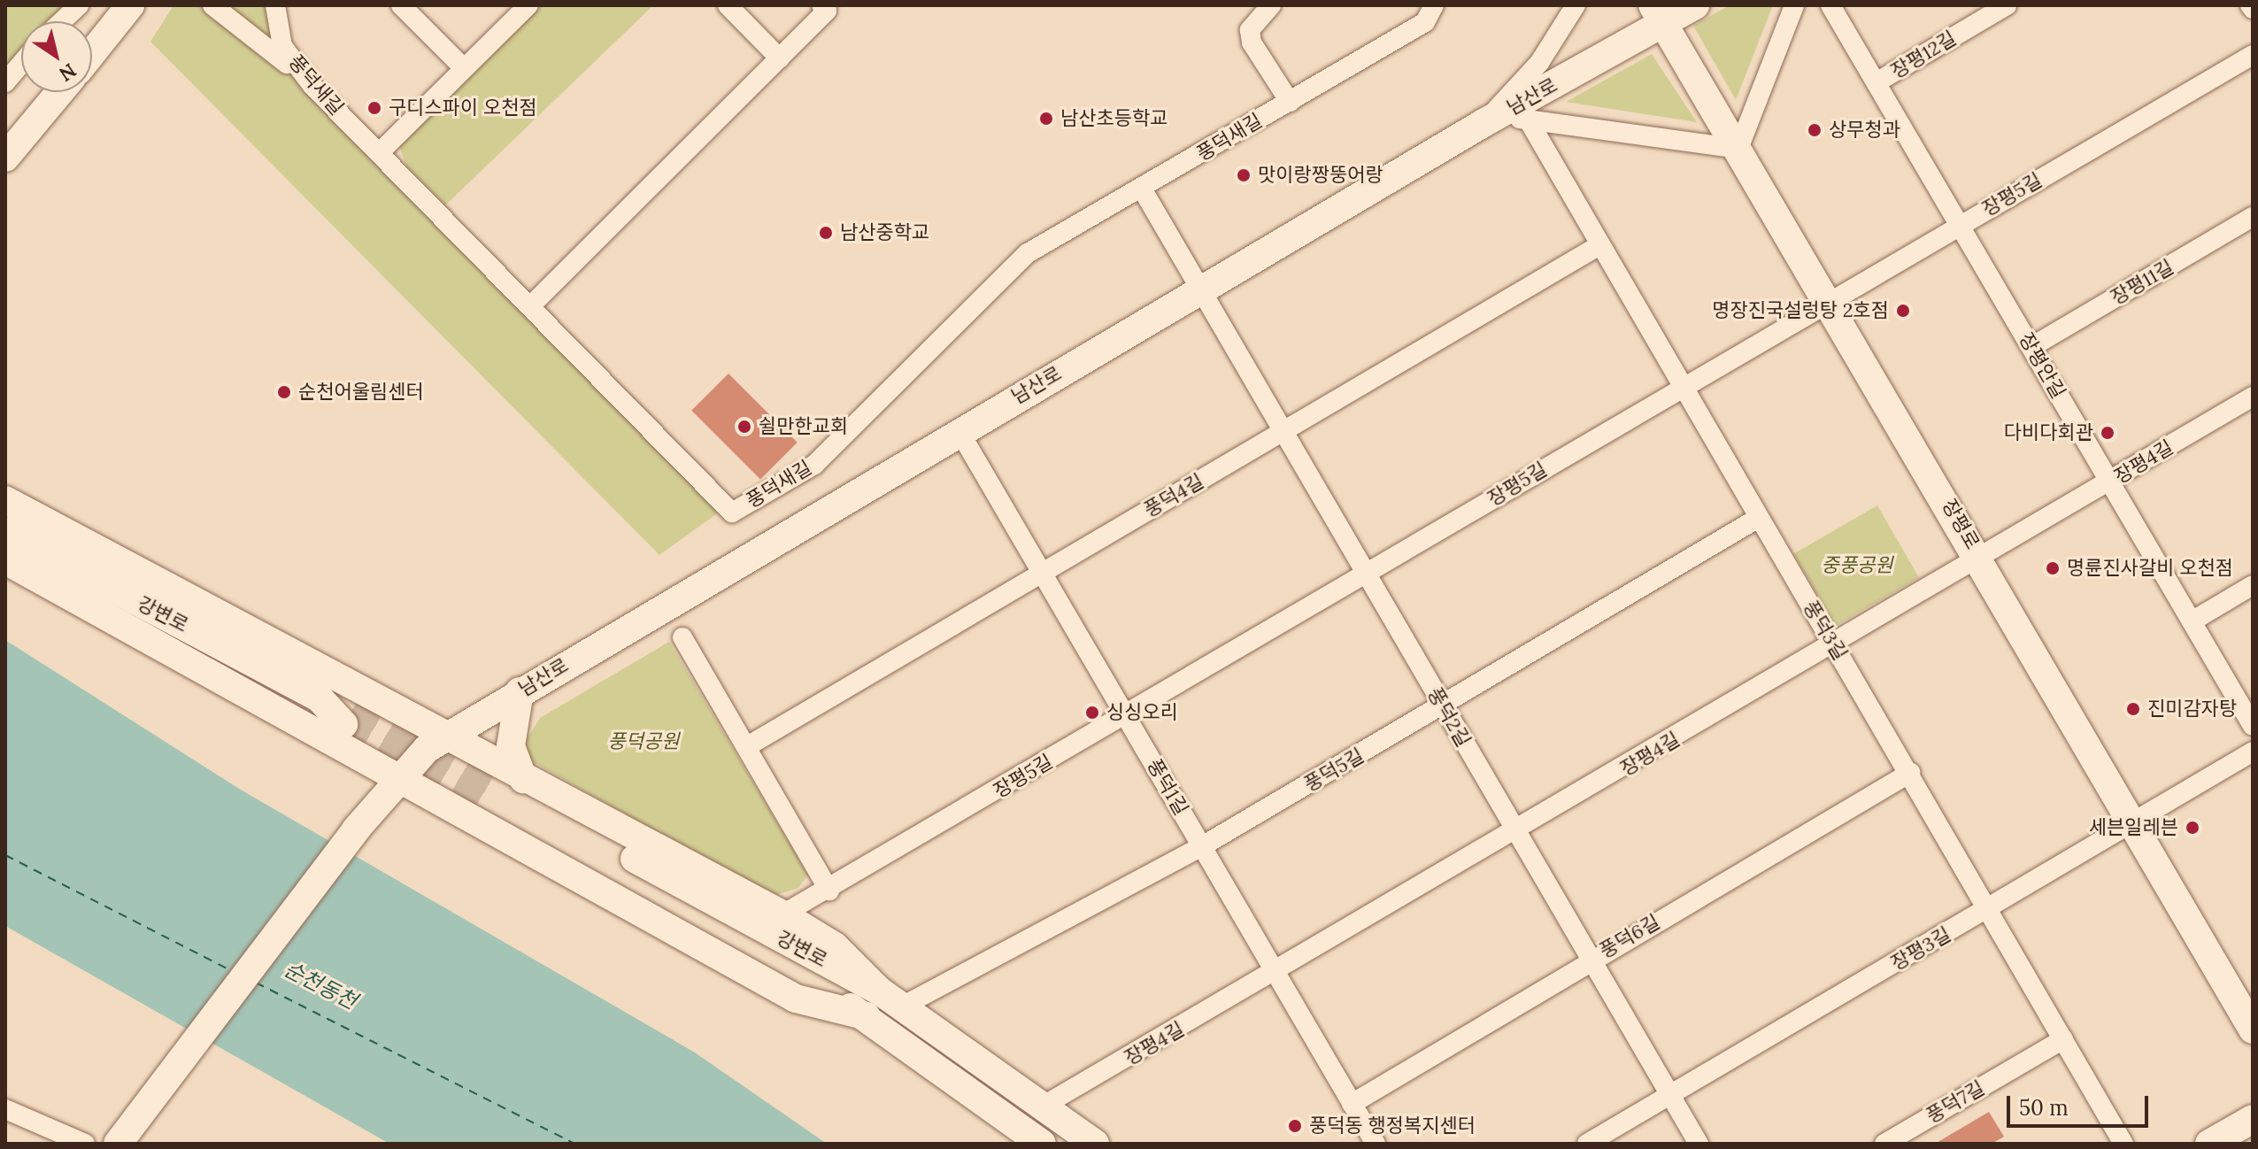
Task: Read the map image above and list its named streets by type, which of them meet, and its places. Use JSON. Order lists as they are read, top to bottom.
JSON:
{
  "streets": {
    "main road": ["남산로", "장평로", "강변로"],
    "street": [
      "장평12길",
      "풍덕새길",
      "장평5길",
      "장평11길",
      "장평안길",
      "장평4길",
      "풍덕4길",
      "풍덕3길",
      "풍덕2길",
      "풍덕5길",
      "풍덕1길",
      "풍덕6길",
      "장평3길",
      "풍덕7길"
    ]
  },
  "crossings": [
    ["장평12길", "장평안길"],
    ["풍덕새길", "풍덕2길"],
    ["남산로", "장평로"],
    ["남산로", "풍덕2길"],
    ["남산로", "풍덕1길"],
    ["장평5길", "장평안길"],
    ["장평5길", "장평로"],
    ["장평5길", "풍덕3길"],
    ["장평5길", "풍덕2길"],
    ["장평5길", "풍덕1길"],
    ["장평11길", "장평안길"],
    ["장평안길", "장평4길"],
    ["장평4길", "장평로"],
    ["장평4길", "강변로"],
    ["장평4길", "풍덕3길"],
    ["장평4길", "풍덕2길"],
    ["장평4길", "풍덕1길"],
    ["풍덕4길", "풍덕3길"],
    ["풍덕4길", "풍덕2길"],
    ["풍덕4길", "풍덕1길"],
    ["장평로", "장평3길"],
    ["강변로", "풍덕5길"],
    ["풍덕3길", "풍덕5길"],
    ["풍덕3길", "풍덕6길"],
    ["풍덕3길", "장평3길"],
    ["풍덕3길", "풍덕7길"],
    ["풍덕2길", "풍덕5길"],
    ["풍덕2길", "풍덕6길"],
    ["풍덕2길", "장평3길"],
    ["풍덕5길", "풍덕1길"],
    ["풍덕1길", "풍덕6길"]
  ],
  "water": ["순천동천"],
  "parks": ["중풍공원", "풍덕공원"],
  "places": [
    "구디스파이 오천점",
    "남산초등학교",
    "상무청과",
    "맛이랑짱뚱어랑",
    "남산중학교",
    "명장진국설렁탕 2호점",
    "순천어울림센터",
    "쉴만한교회",
    "다비다회관",
    "명륜진사갈비 오천점",
    "진미감자탕",
    "싱싱오리",
    "세븐일레븐",
    "풍덕동 행정복지센터"
  ],
  "scale_bar": "50 m",
  "north": "bottom right"
}
